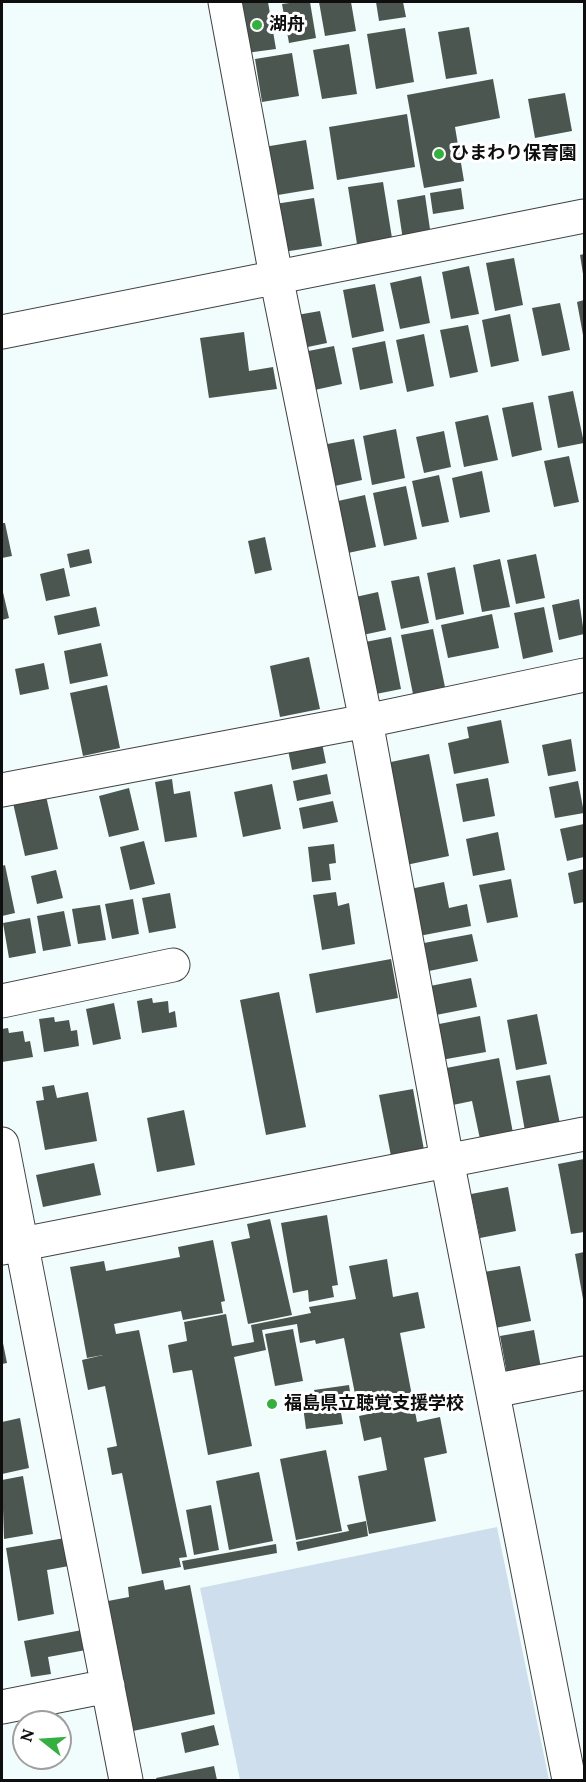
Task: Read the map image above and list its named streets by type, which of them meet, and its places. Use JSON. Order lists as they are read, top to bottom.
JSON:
{
  "places": ["湖舟", "ひまわり保育園", "福島県立聴覚支援学校"],
  "north": "left"
}
